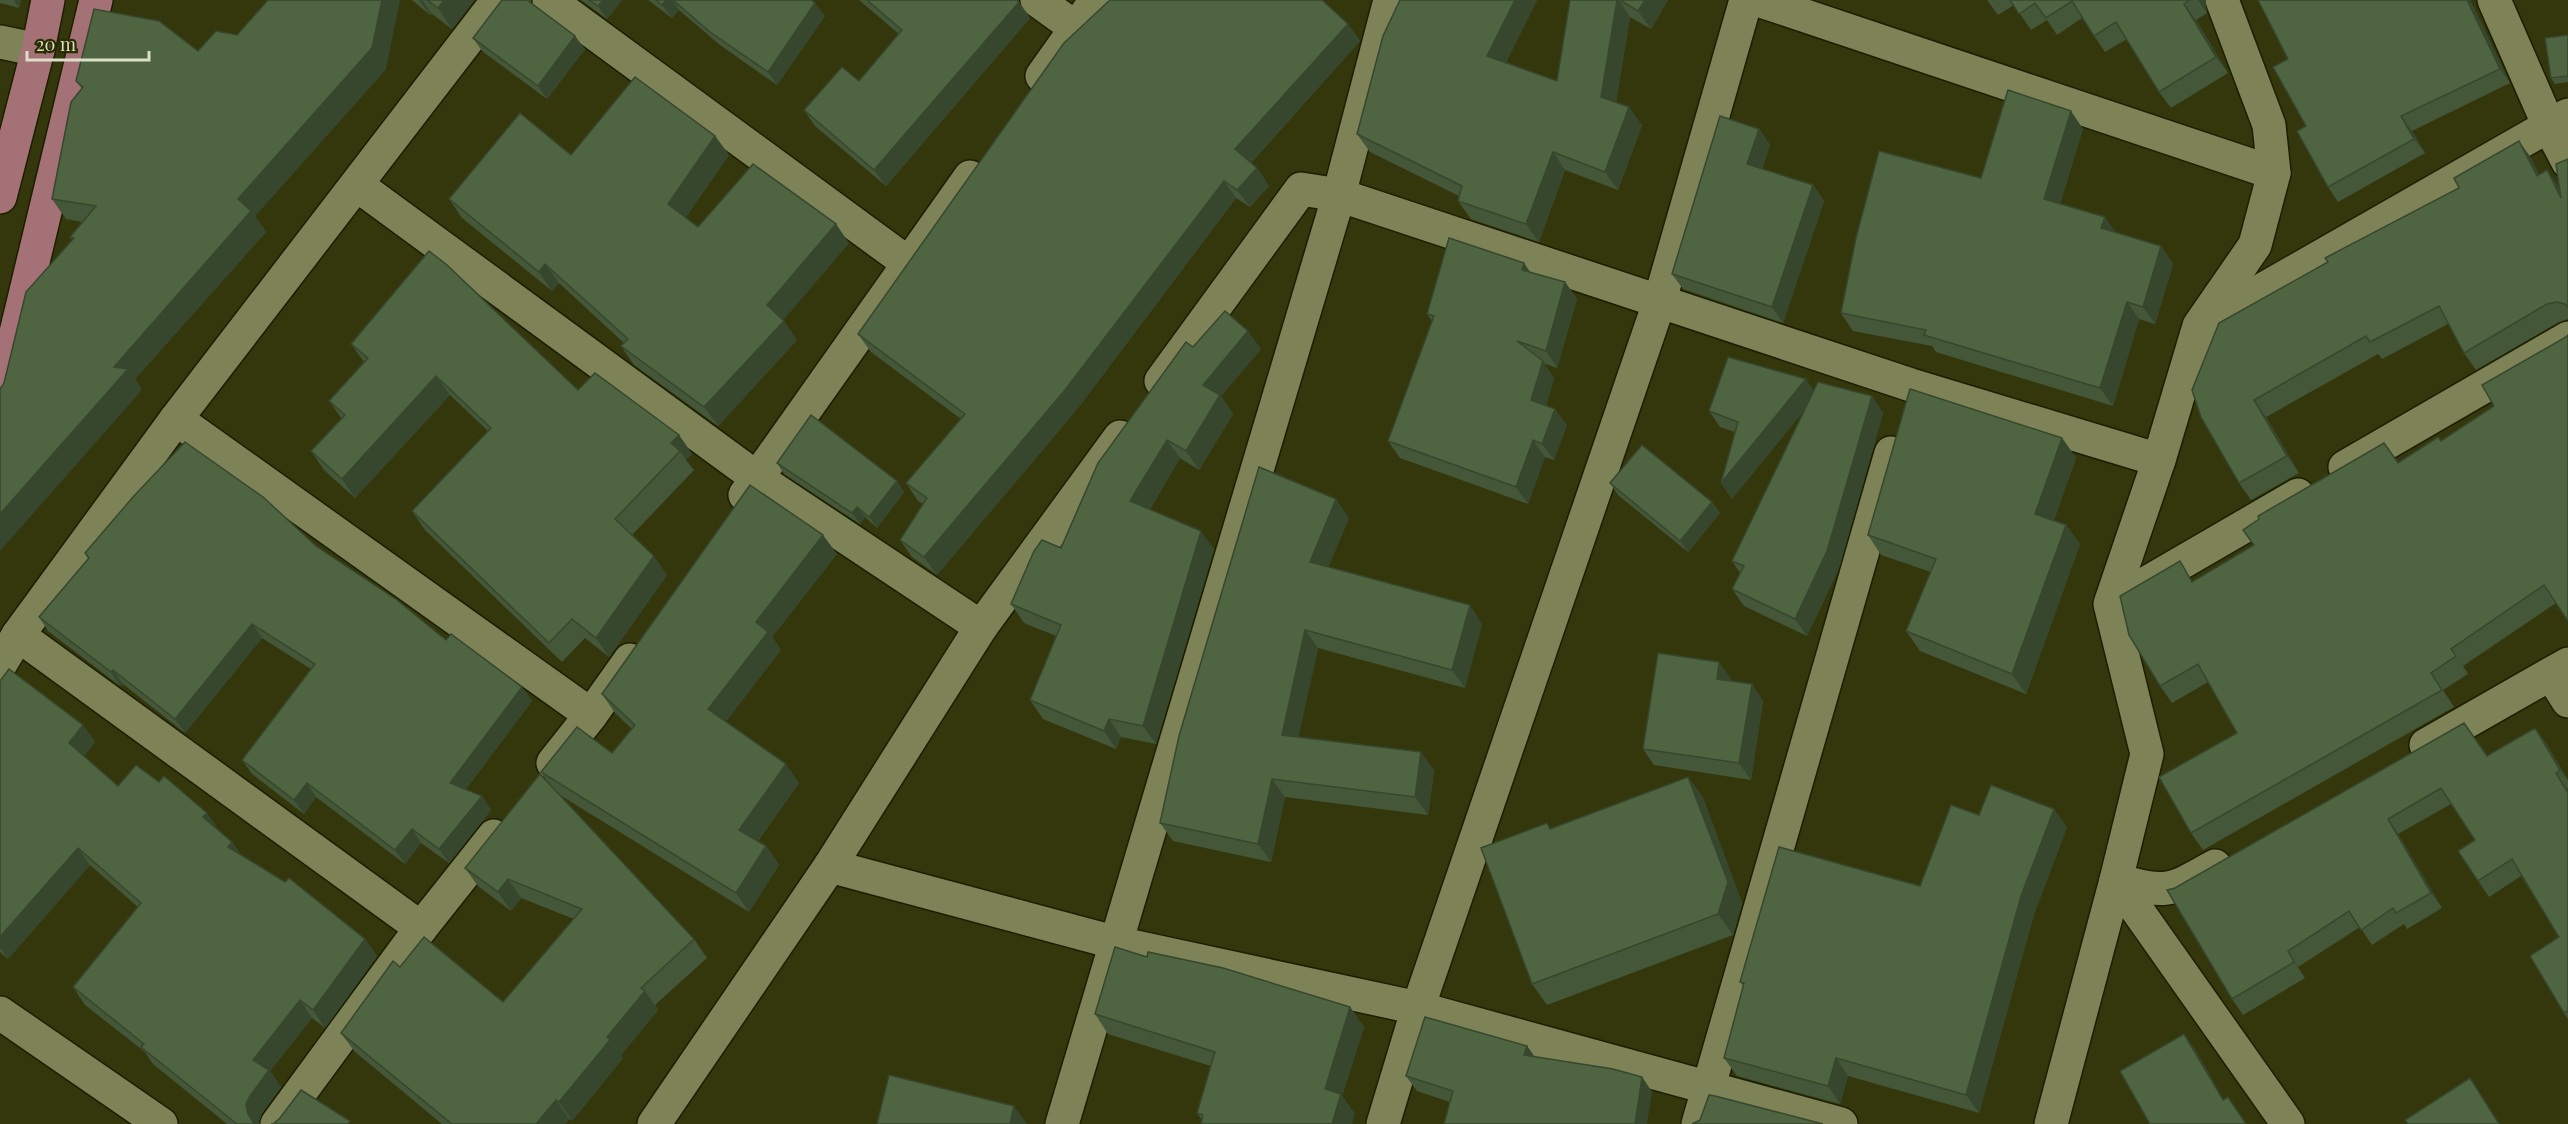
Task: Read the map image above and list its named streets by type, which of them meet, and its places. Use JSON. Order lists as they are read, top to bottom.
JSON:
{
  "scale_bar": "20 m"
}
